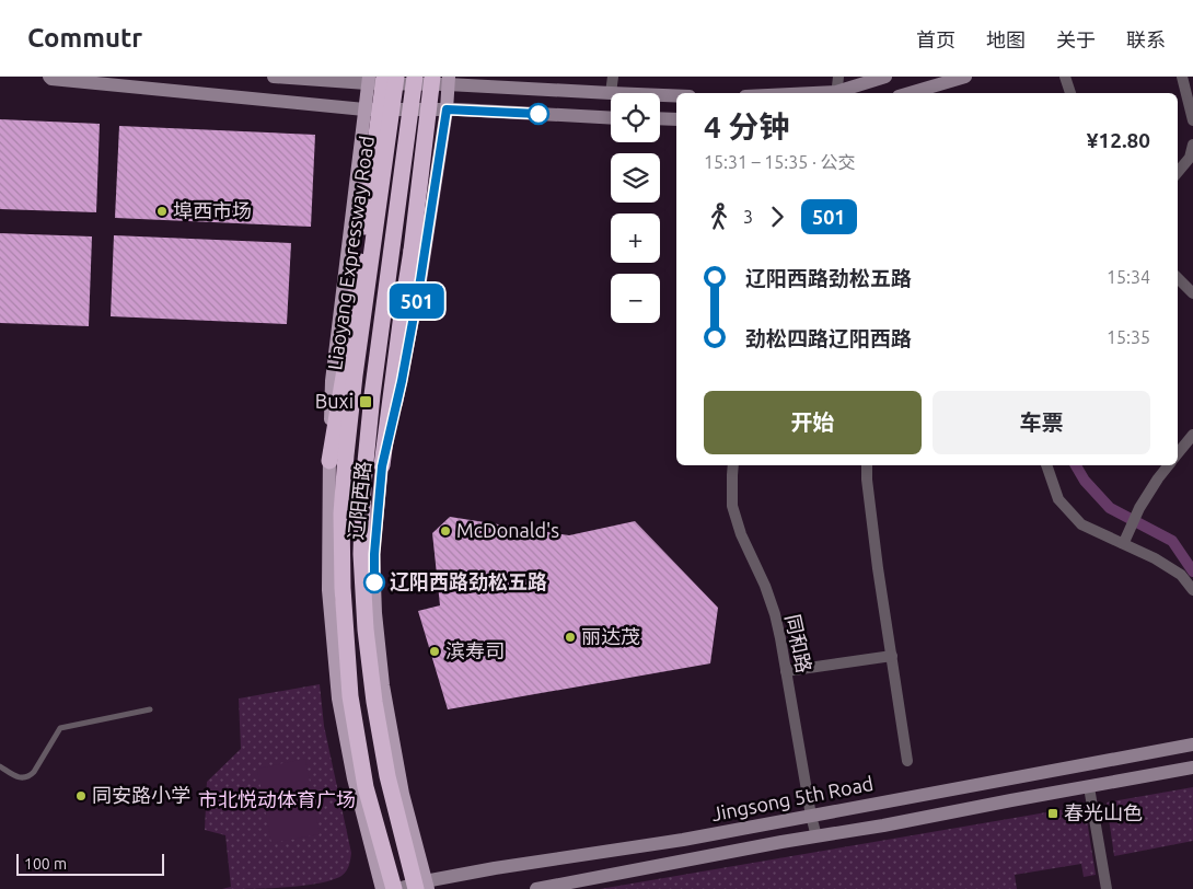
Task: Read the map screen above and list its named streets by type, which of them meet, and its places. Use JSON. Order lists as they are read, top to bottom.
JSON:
{
  "streets": {
    "highway": ["Liaoyang Expressway Road"],
    "main road": ["辽阳西路", "Jingsong 5th Road"],
    "street": ["同和路"]
  },
  "crossings": [
    ["Liaoyang Expressway Road", "辽阳西路"],
    ["Liaoyang Expressway Road", "Jingsong 5th Road"],
    ["辽阳西路", "Jingsong 5th Road"],
    ["同和路", "Jingsong 5th Road"]
  ],
  "parks": ["市北悦动体育广场"],
  "places": {
    "other": [
      "埠西市场",
      "McDonald's",
      "辽阳西路劲松五路",
      "丽达茂",
      "滨寿司",
      "同安路小学"
    ],
    "transit": ["Buxi", "春光山色"]
  },
  "lines": ["bus line 501"],
  "scale_bar": "100 m",
  "page": {
    "header": "Commutr",
    "nav": [
      "首页",
      "地图",
      "关于",
      "联系"
    ],
    "on_map": "501",
    "map_buttons": ["+", "−"],
    "heading": ["4 分钟", "15:31 – 15:35 · 公交", "¥12.80"],
    "legs": ["3", "501"],
    "list": [
      {
        "name": "辽阳西路劲松五路",
        "value": "15:34"
      },
      {
        "name": "劲松四路辽阳西路",
        "value": "15:35"
      }
    ],
    "buttons": ["开始", "车票"],
    "scale": "100 m"
  }
}
